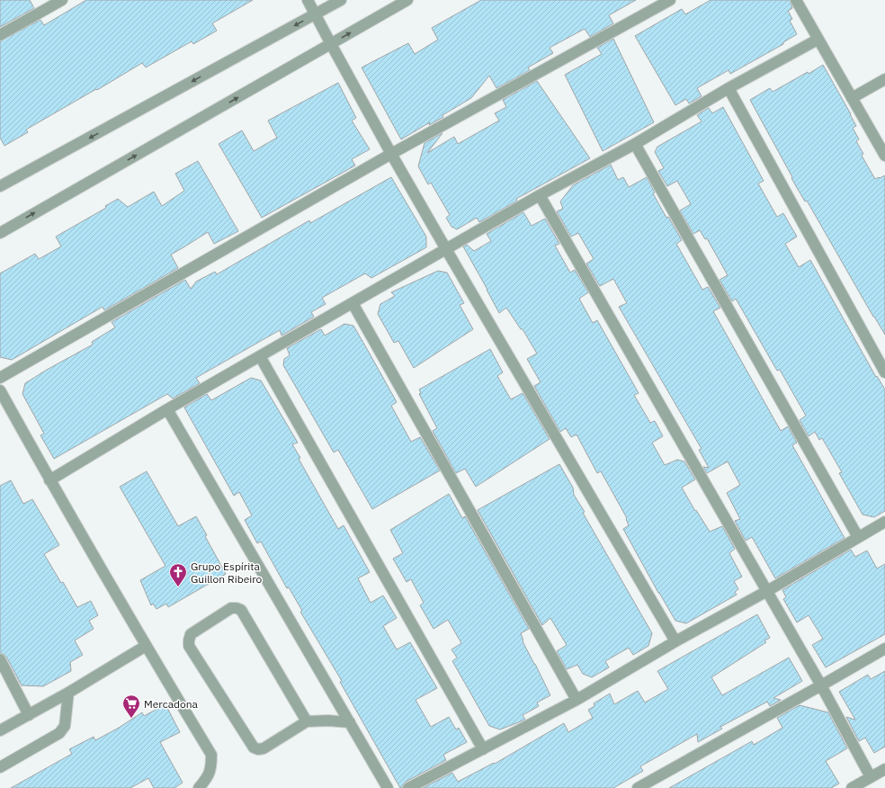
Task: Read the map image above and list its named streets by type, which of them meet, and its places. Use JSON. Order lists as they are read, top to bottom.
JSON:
{
  "places": {
    "church": ["Grupo Espírita Guillon Ribeiro"],
    "supermarket": ["Mercadona"]
  }
}
